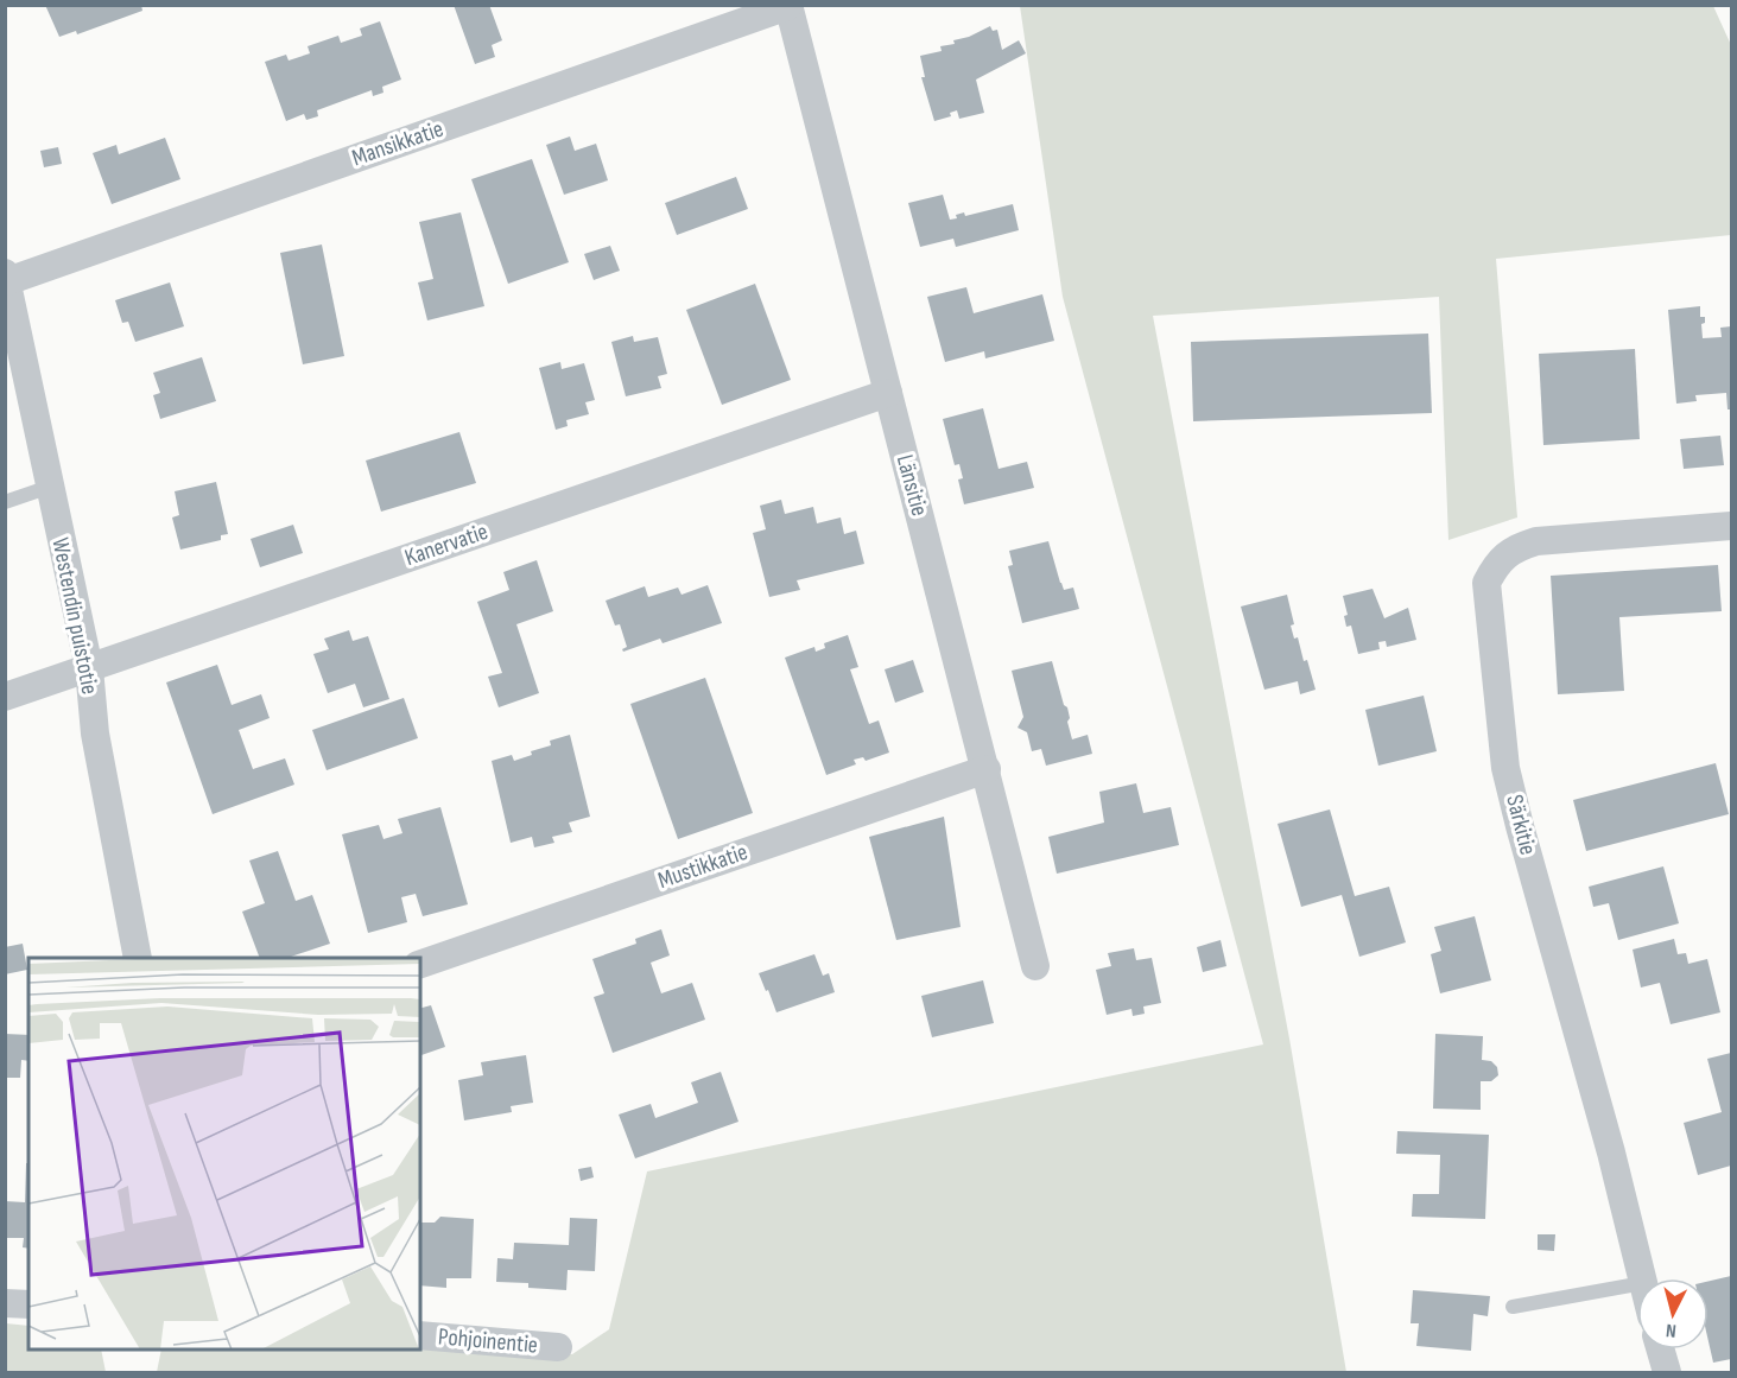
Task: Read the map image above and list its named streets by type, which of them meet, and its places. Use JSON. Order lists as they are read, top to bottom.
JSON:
{
  "streets": {
    "street": [
      "Mansikkatie",
      "Länsitie",
      "Kanervatie",
      "Westendin puistotie",
      "Särkitie",
      "Mustikkatie",
      "Pohjoinentie"
    ]
  },
  "crossings": [
    ["Mansikkatie", "Länsitie"],
    ["Mansikkatie", "Westendin puistotie"],
    ["Länsitie", "Kanervatie"],
    ["Länsitie", "Mustikkatie"],
    ["Kanervatie", "Westendin puistotie"]
  ],
  "north": "bottom"
}
